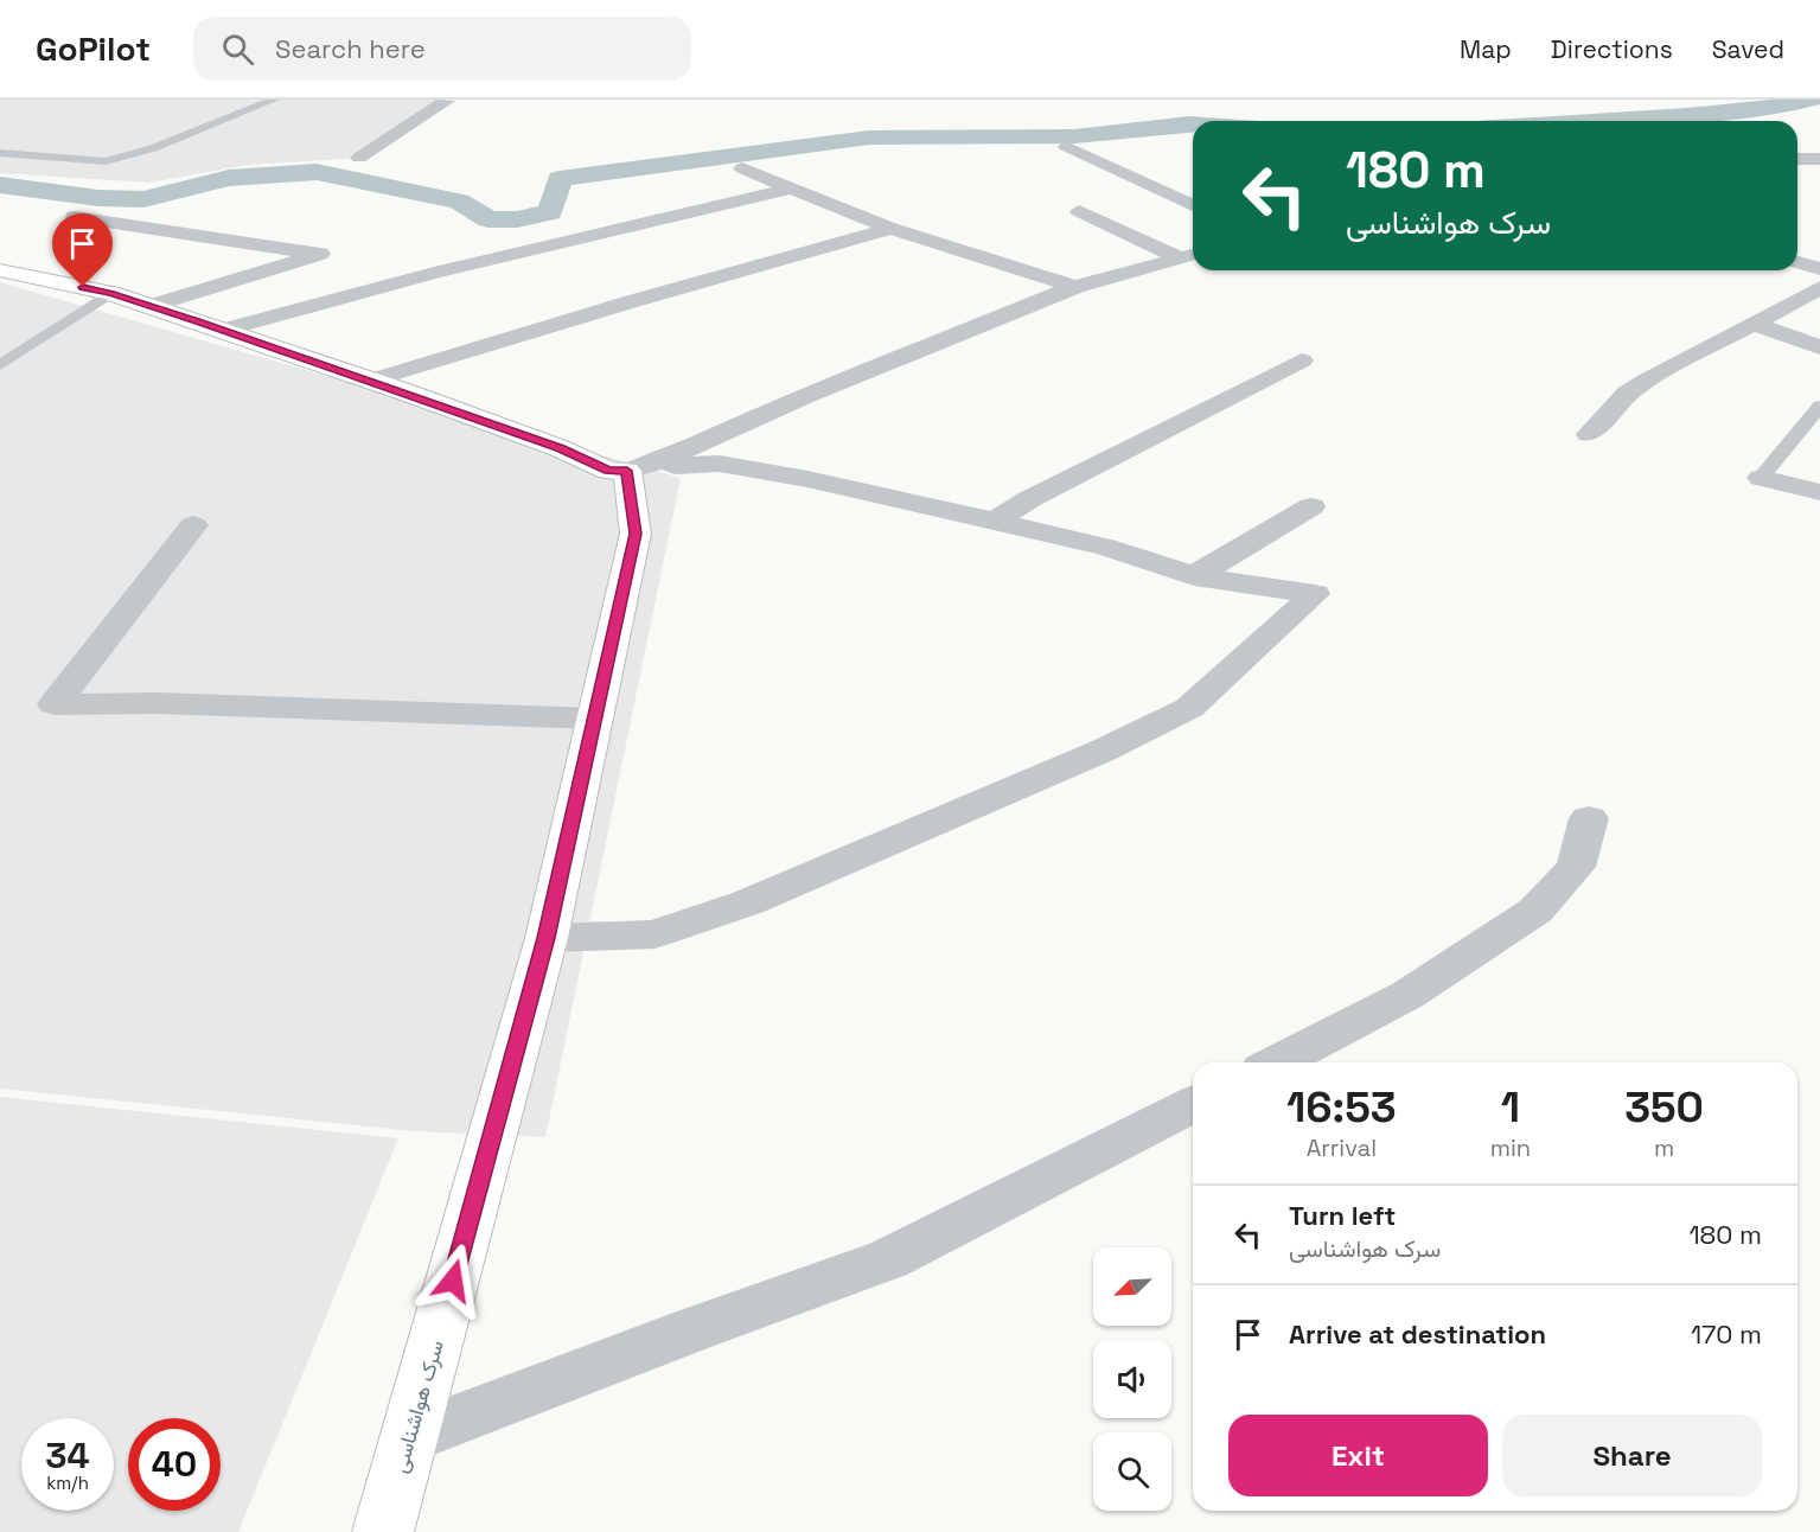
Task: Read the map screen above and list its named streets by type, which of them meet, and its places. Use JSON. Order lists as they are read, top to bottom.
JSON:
{
  "streets": {
    "street": ["سرک هواشناسی"]
  },
  "north": "bottom left",
  "page": {
    "header": "GoPilot",
    "search": "Search here",
    "nav": ["Map", "Directions", "Saved"],
    "turn": ["180 m", "سرک هواشناسی"],
    "eta": [
      "16:53",
      "Arrival",
      "1",
      "min",
      "350",
      "m"
    ],
    "list": [
      {
        "name": "Turn left",
        "note": "سرک هواشناسی",
        "value": "180 m"
      },
      {
        "name": "Arrive at destination",
        "value": "170 m"
      }
    ],
    "buttons": ["Exit", "Share"],
    "speed": "34 km/h",
    "limit": "40"
  }
}
